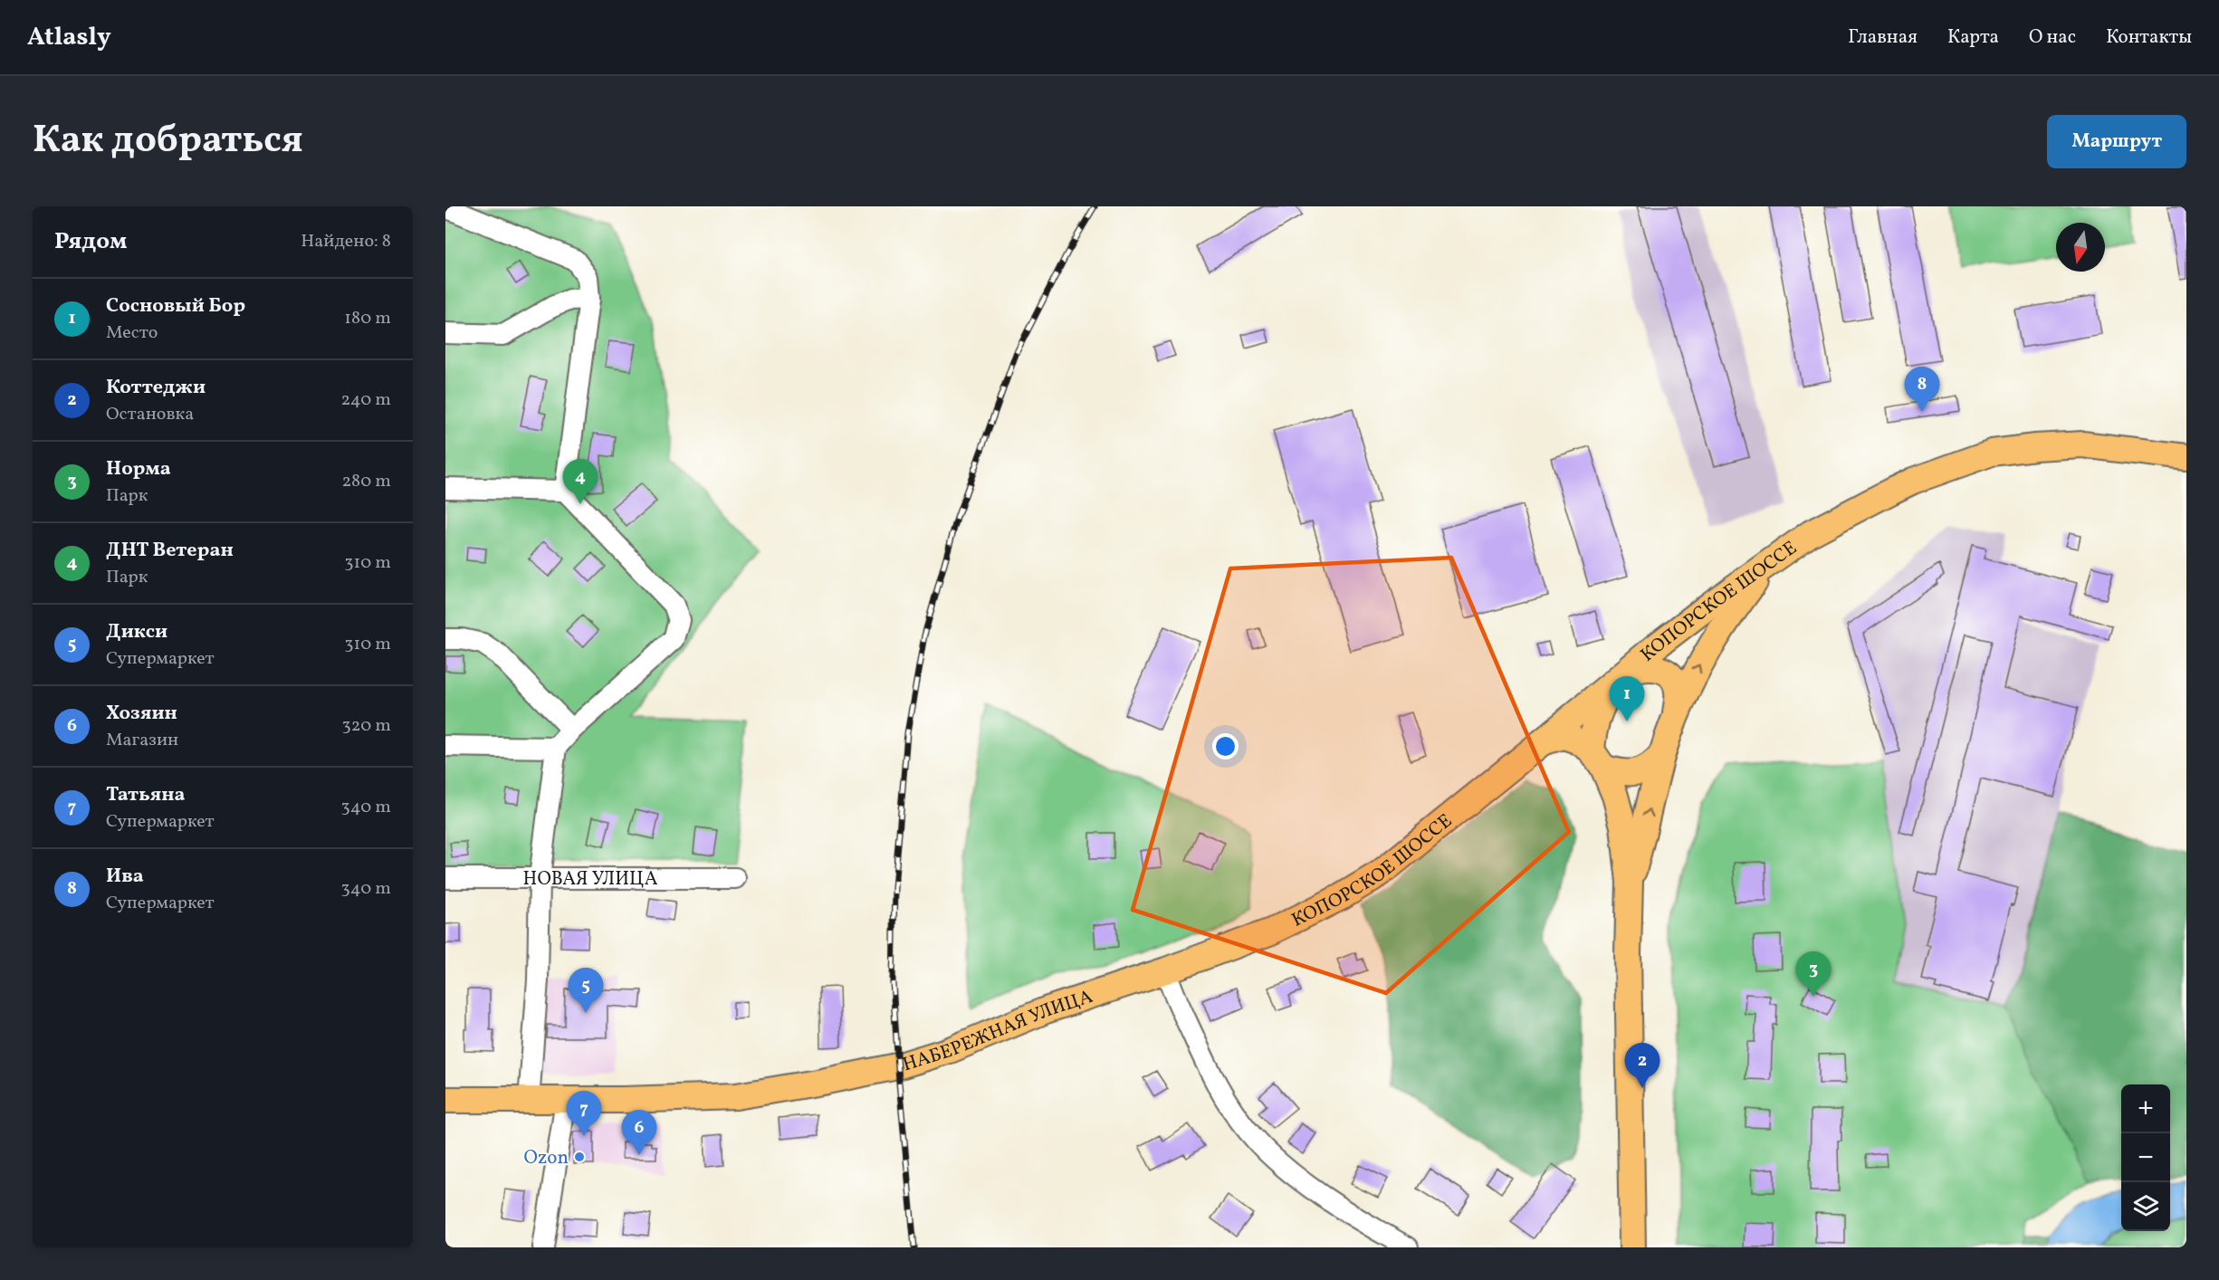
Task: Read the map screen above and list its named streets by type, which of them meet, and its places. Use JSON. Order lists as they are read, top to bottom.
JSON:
{
  "streets": {
    "main road": ["КОПОРСКОЕ ШОССЕ", "НАБЕРЕЖНАЯ УЛИЦА"],
    "street": ["НОВАЯ УЛИЦА"]
  },
  "crossings": [
    ["КОПОРСКОЕ ШОССЕ", "НАБЕРЕЖНАЯ УЛИЦА"]
  ],
  "places": ["Ozon"],
  "north": "bottom",
  "page": {
    "header": "Atlasly",
    "nav": [
      "Главная",
      "Карта",
      "О нас",
      "Контакты"
    ],
    "title": "Как добраться",
    "buttons": "Маршрут",
    "heading": ["Рядом", "Найдено: 8"],
    "list": [
      {
        "mark": "1",
        "name": "Сосновый Бор",
        "note": "Место",
        "value": "180 m"
      },
      {
        "mark": "2",
        "name": "Коттеджи",
        "note": "Остановка",
        "value": "240 m"
      },
      {
        "mark": "3",
        "name": "Норма",
        "note": "Парк",
        "value": "280 m"
      },
      {
        "mark": "4",
        "name": "ДНТ Ветеран",
        "note": "Парк",
        "value": "310 m"
      },
      {
        "mark": "5",
        "name": "Дикси",
        "note": "Супермаркет",
        "value": "310 m"
      },
      {
        "mark": "6",
        "name": "Хозяин",
        "note": "Магазин",
        "value": "320 m"
      },
      {
        "mark": "7",
        "name": "Татьяна",
        "note": "Супермаркет",
        "value": "340 m"
      },
      {
        "mark": "8",
        "name": "Ива",
        "note": "Супермаркет",
        "value": "340 m"
      }
    ],
    "pins": [
      "8",
      "4",
      "1",
      "3",
      "5",
      "2",
      "7",
      "6"
    ],
    "map_buttons": ["+", "−"]
  }
}
